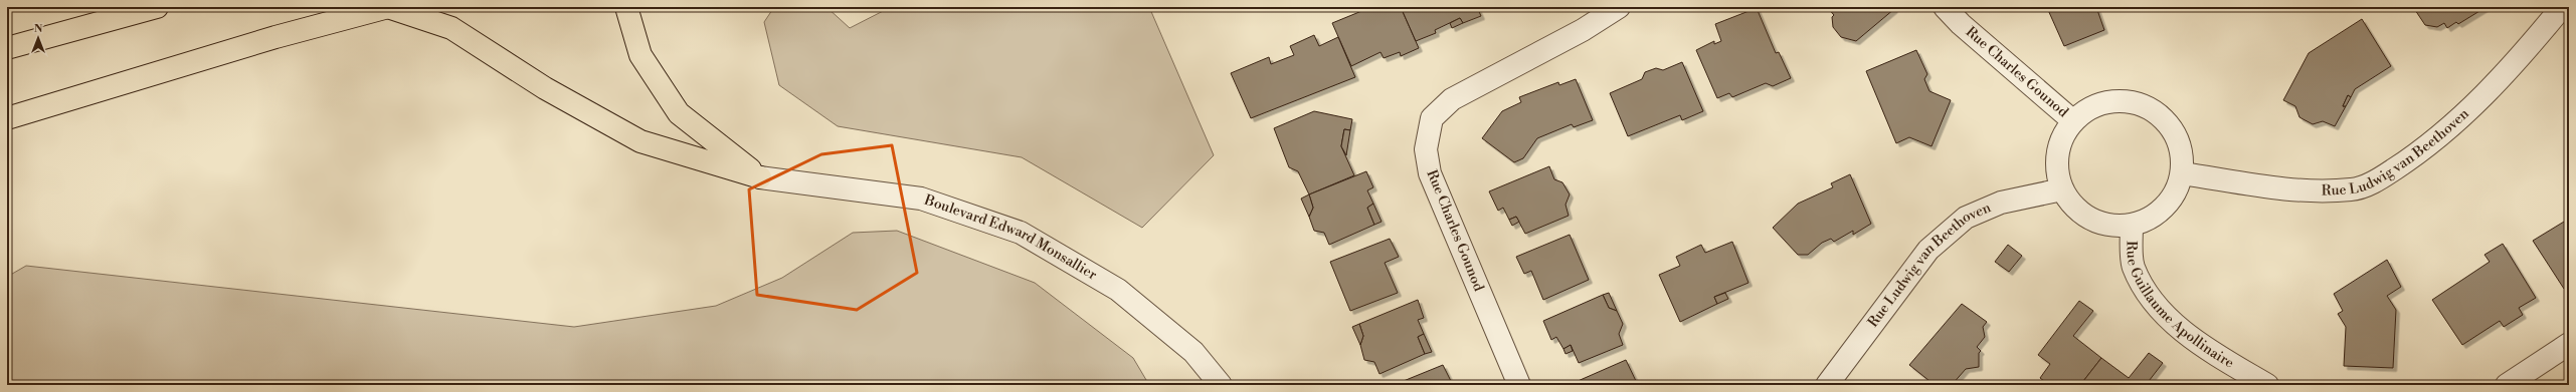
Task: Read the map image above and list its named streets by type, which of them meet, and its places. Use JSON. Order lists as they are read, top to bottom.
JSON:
{
  "streets": {
    "street": [
      "Rue Charles Gounod",
      "Rue Ludwig van Beethoven",
      "Boulevard Edward Monsallier",
      "Rue Guillaume Apollinaire"
    ]
  },
  "crossings": [
    ["Rue Charles Gounod", "Rue Ludwig van Beethoven"],
    ["Rue Charles Gounod", "Rue Guillaume Apollinaire"],
    ["Rue Ludwig van Beethoven", "Rue Guillaume Apollinaire"]
  ],
  "north": "top"
}
